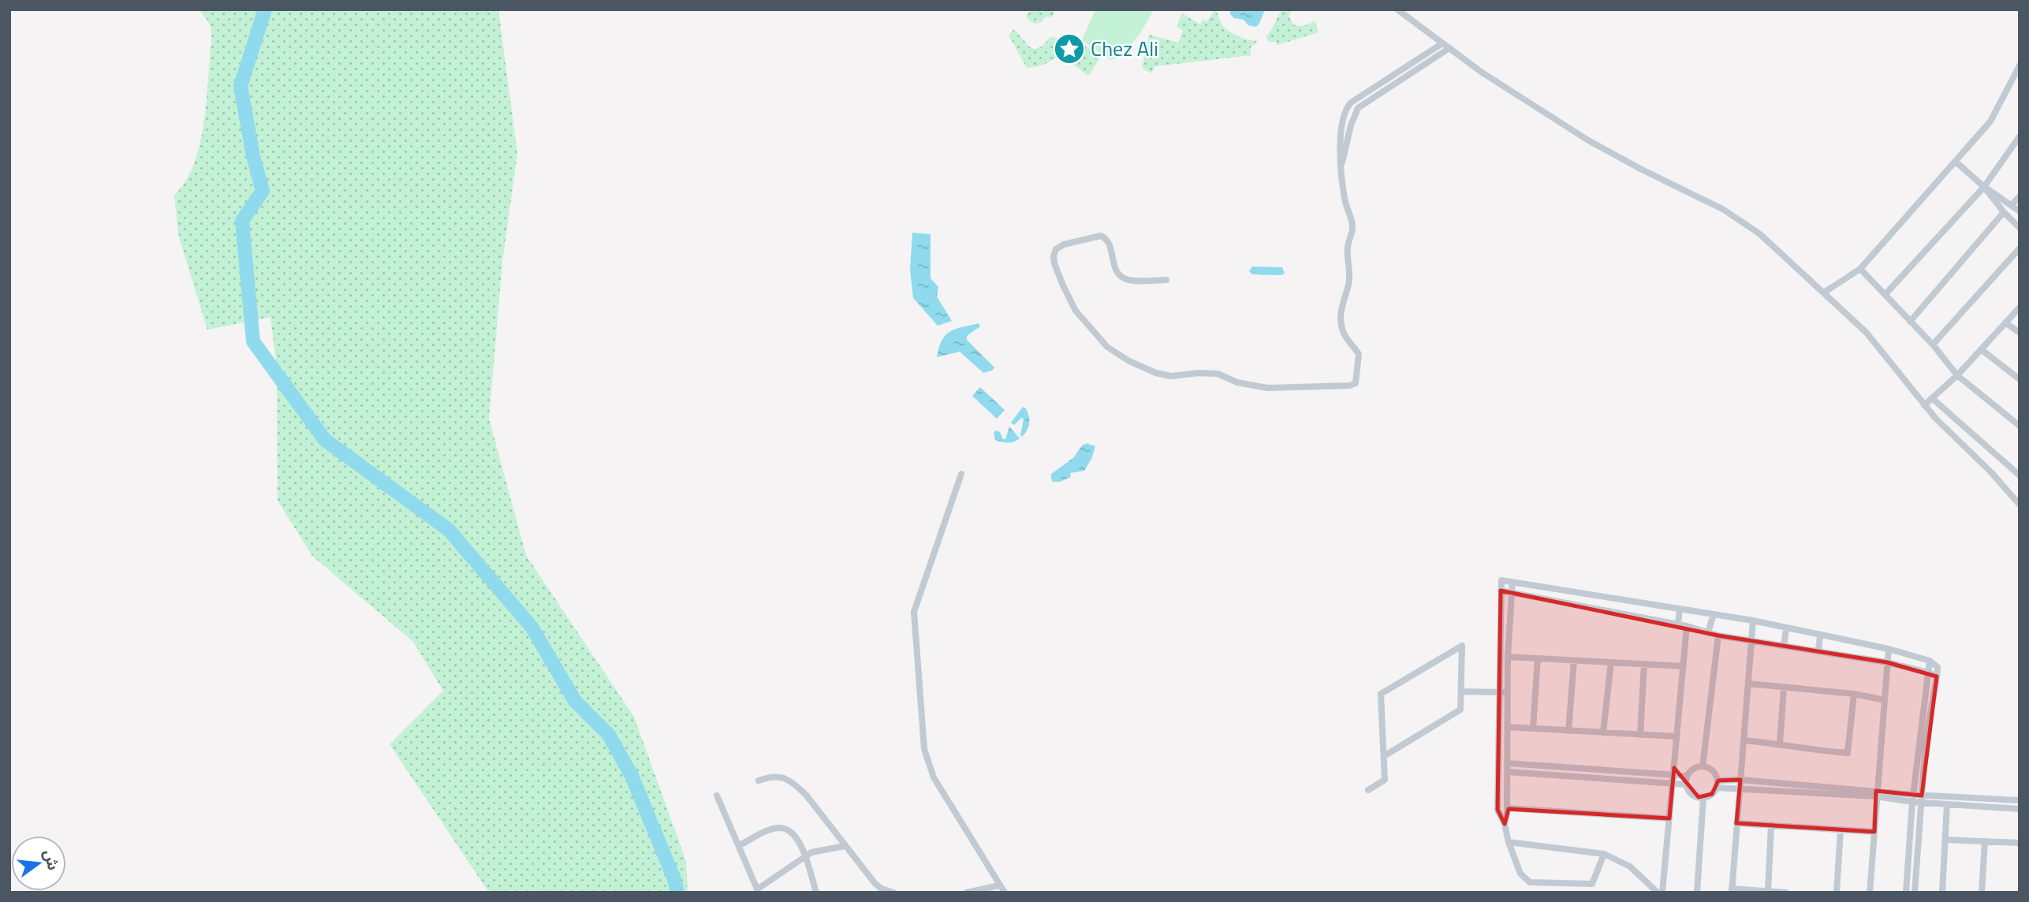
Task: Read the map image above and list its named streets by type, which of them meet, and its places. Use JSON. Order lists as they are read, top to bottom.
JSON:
{
  "places": {
    "place": ["Chez Ali"]
  },
  "north": "right"
}
